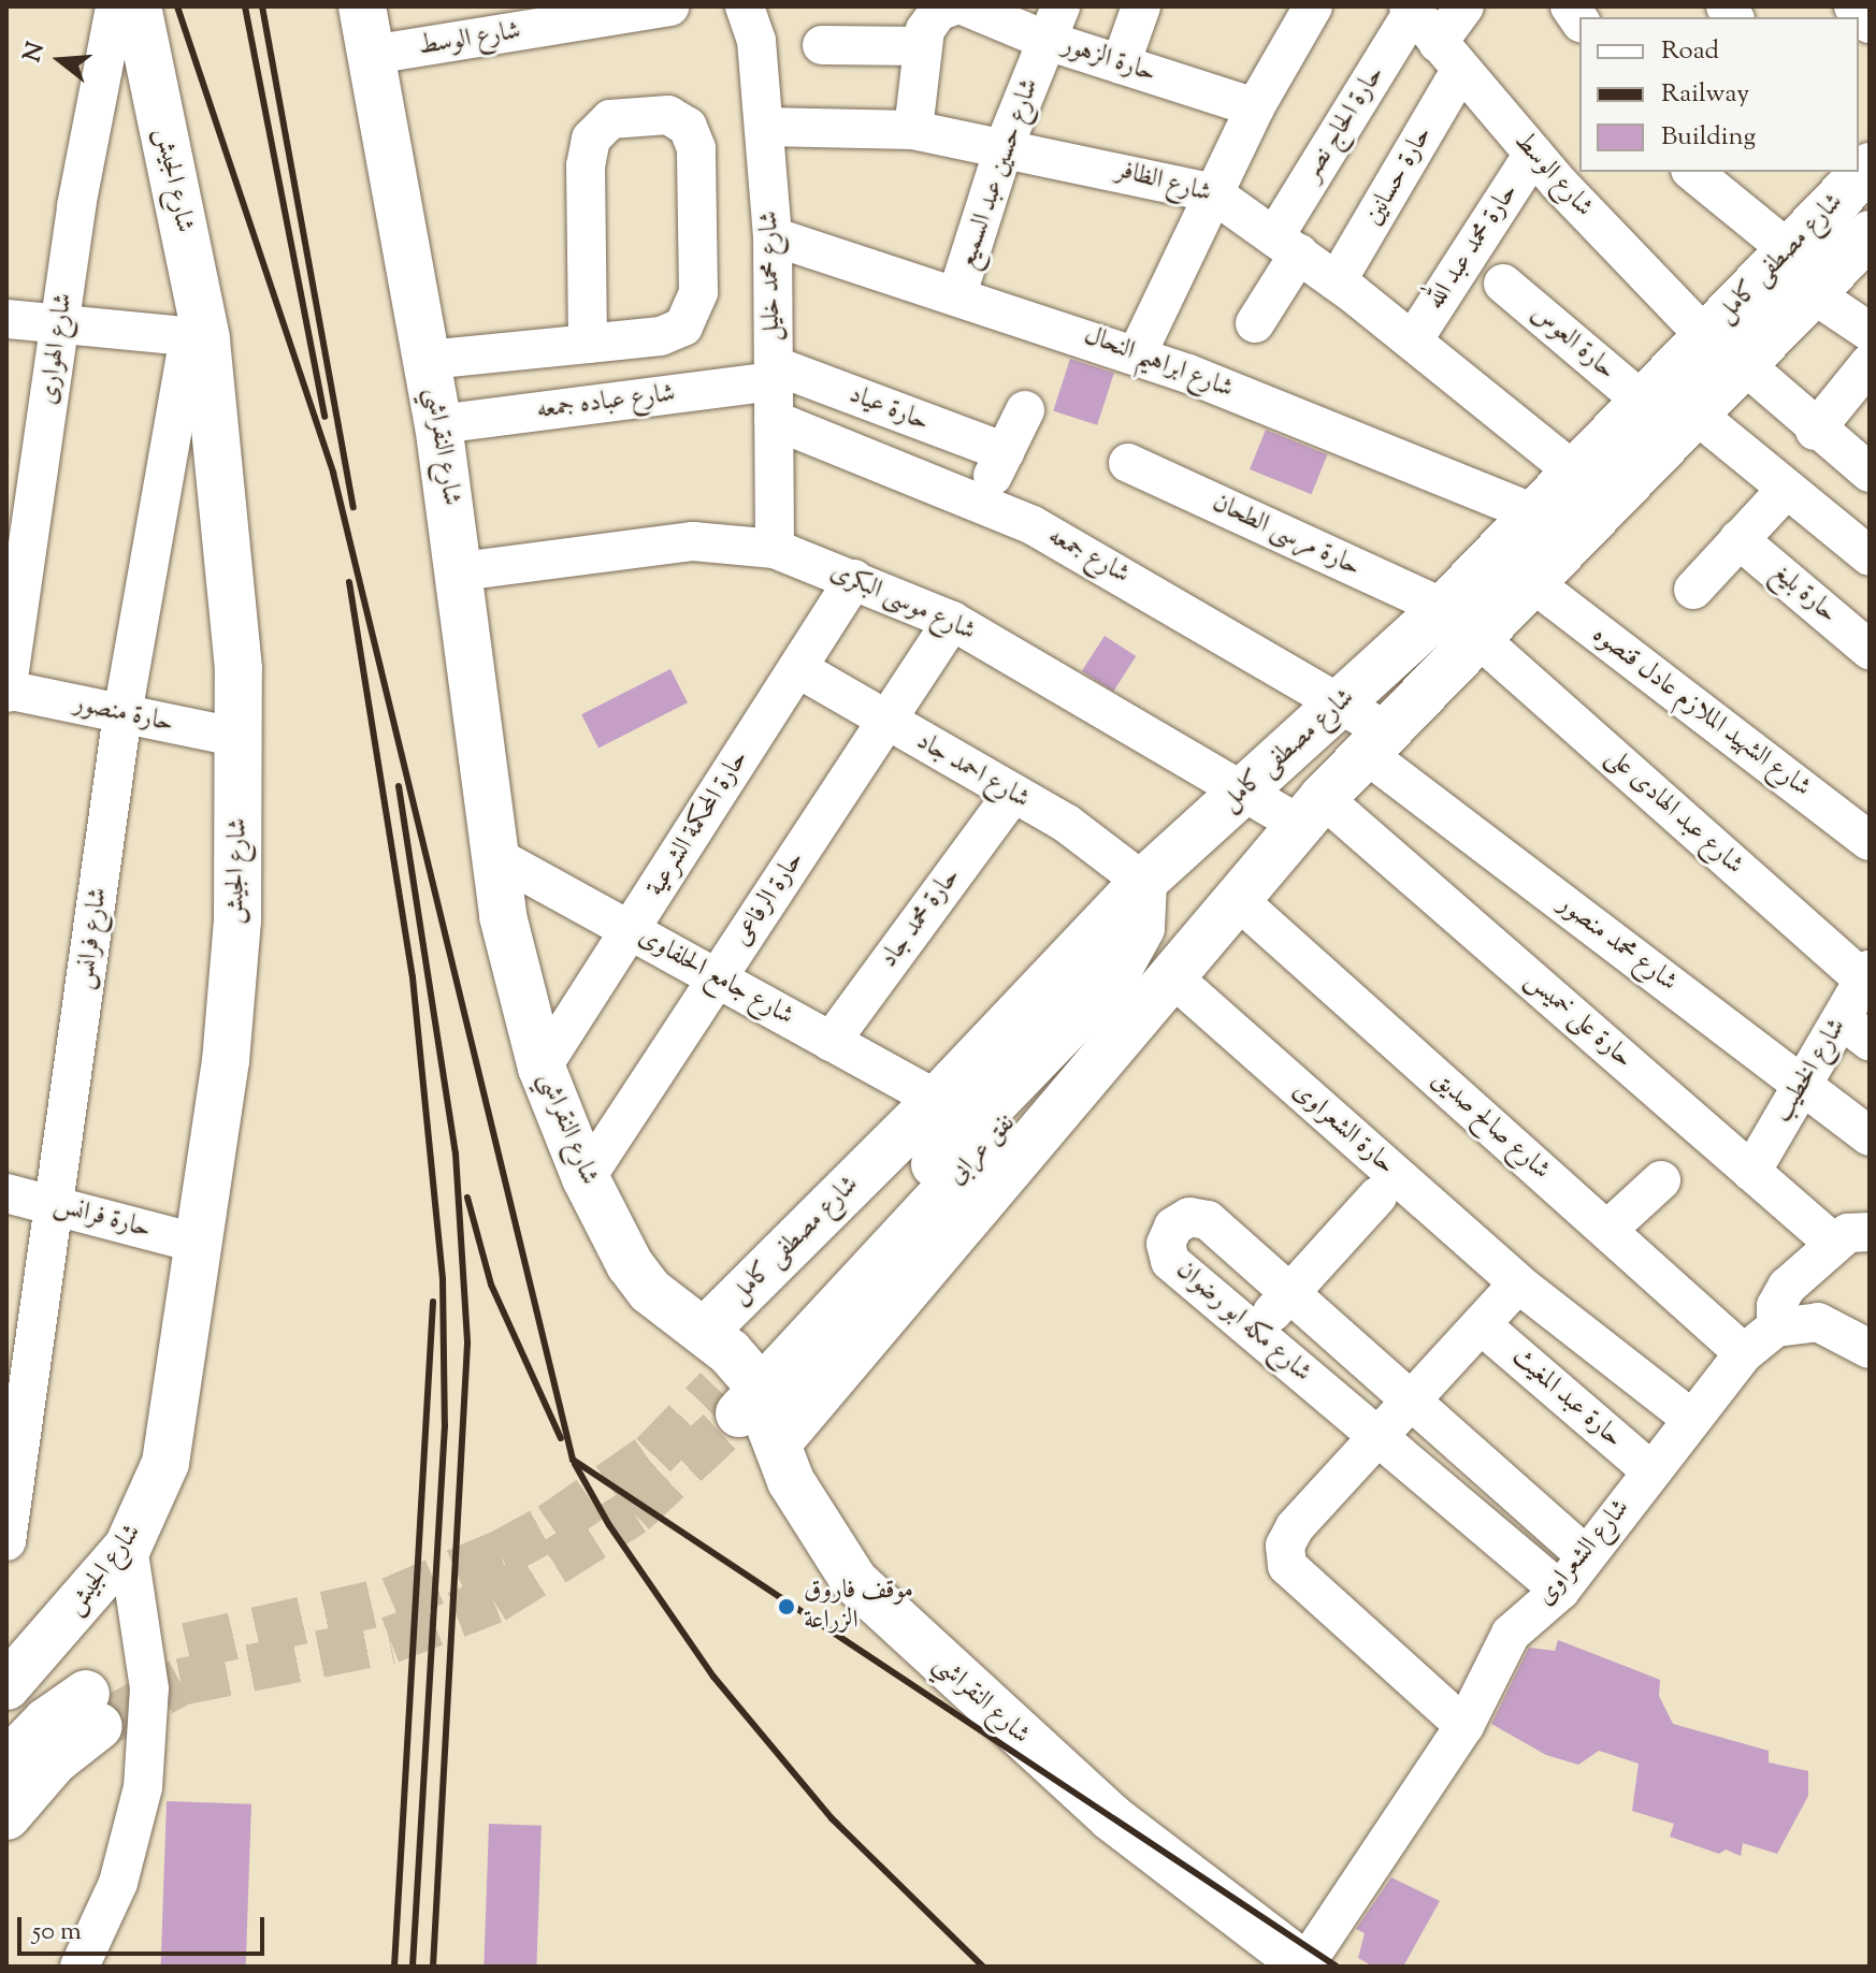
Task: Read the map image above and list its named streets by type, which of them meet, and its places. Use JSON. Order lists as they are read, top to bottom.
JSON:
{
  "streets": {
    "main road": [
      "شارع الجيش",
      "شارع مصطفى كامل",
      "شارع النقراشي",
      "نفق عرابى"
    ],
    "street": [
      "شارع الوسط",
      "حارة الزهور",
      "حارة الحاج نصر",
      "شارع حسين عبد السميع",
      "حارة حسانين",
      "شارع الظافر",
      "حارة محمد عبد الله",
      "شارع محمد خليل",
      "حارة العوس",
      "شارع الهوارى",
      "شارع ابراهيم النحال",
      "شارع عباده جمعه",
      "حارة عياد",
      "حارة مرسى الطحان",
      "شارع جمعه",
      "حارة بليغ",
      "شارع موسى البكرى",
      "شارع الشهيد الملازم عادل قنصوه",
      "حارة منصور",
      "شارع احمد جاد",
      "شارع عبد الهادى على",
      "حارة المحكمة الشرعية",
      "حارة الرفاعى",
      "حارة محمد جاد",
      "شارع فرانس",
      "شارع محمد منصور",
      "شارع جامع الحلفاوى",
      "حارة على خميس",
      "شارع الخطيب",
      "شارع صالح صديق",
      "حارة الشعراوى",
      "حارة فرانس",
      "شارع مكه ابو رضوان",
      "حارة عبد المغيث",
      "شارع الشعراوى"
    ]
  },
  "crossings": [
    ["شارع الوسط", "حارة الحاج نصر"],
    ["شارع الوسط", "حارة حسانين"],
    ["شارع الوسط", "حارة محمد عبد الله"],
    ["شارع الوسط", "شارع مصطفى كامل"],
    ["شارع الوسط", "شارع النقراشي"],
    ["حارة الزهور", "شارع حسين عبد السميع"],
    ["حارة الحاج نصر", "شارع الظافر"],
    ["شارع حسين عبد السميع", "شارع الظافر"],
    ["شارع حسين عبد السميع", "شارع ابراهيم النحال"],
    ["حارة حسانين", "شارع الظافر"],
    ["شارع الجيش", "حارة منصور"],
    ["شارع الجيش", "شارع فرانس"],
    ["شارع الجيش", "حارة فرانس"],
    ["شارع الظافر", "حارة محمد عبد الله"],
    ["شارع الظافر", "شارع مصطفى كامل"],
    ["شارع الظافر", "شارع محمد خليل"],
    ["شارع مصطفى كامل", "حارة العوس"],
    ["شارع مصطفى كامل", "شارع ابراهيم النحال"],
    ["شارع مصطفى كامل", "شارع النقراشي"],
    ["شارع مصطفى كامل", "حارة مرسى الطحان"],
    ["شارع مصطفى كامل", "شارع جمعه"],
    ["شارع مصطفى كامل", "شارع موسى البكرى"],
    ["شارع مصطفى كامل", "شارع الشهيد الملازم عادل قنصوه"],
    ["شارع مصطفى كامل", "شارع احمد جاد"],
    ["شارع مصطفى كامل", "شارع عبد الهادى على"],
    ["شارع مصطفى كامل", "شارع محمد منصور"],
    ["شارع مصطفى كامل", "شارع جامع الحلفاوى"],
    ["شارع مصطفى كامل", "حارة على خميس"],
    ["شارع مصطفى كامل", "شارع صالح صديق"],
    ["شارع مصطفى كامل", "حارة الشعراوى"],
    ["شارع مصطفى كامل", "نفق عرابى"],
    ["شارع محمد خليل", "شارع ابراهيم النحال"],
    ["شارع محمد خليل", "شارع عباده جمعه"],
    ["شارع محمد خليل", "حارة عياد"],
    ["شارع محمد خليل", "شارع جمعه"],
    ["شارع محمد خليل", "شارع موسى البكرى"],
    ["شارع الهوارى", "حارة منصور"],
    ["شارع عباده جمعه", "حارة عياد"],
    ["شارع عباده جمعه", "شارع النقراشي"],
    ["شارع النقراشي", "شارع موسى البكرى"],
    ["شارع النقراشي", "حارة المحكمة الشرعية"],
    ["شارع النقراشي", "حارة الرفاعى"],
    ["شارع النقراشي", "شارع جامع الحلفاوى"],
    ["شارع النقراشي", "نفق عرابى"],
    ["شارع النقراشي", "شارع الشعراوى"],
    ["شارع جمعه", "شارع محمد منصور"],
    ["شارع موسى البكرى", "حارة المحكمة الشرعية"],
    ["شارع موسى البكرى", "حارة الرفاعى"],
    ["شارع موسى البكرى", "حارة على خميس"],
    ["حارة منصور", "شارع فرانس"],
    ["شارع احمد جاد", "حارة المحكمة الشرعية"],
    ["شارع احمد جاد", "حارة الرفاعى"],
    ["شارع احمد جاد", "حارة محمد جاد"],
    ["شارع احمد جاد", "نفق عرابى"],
    ["شارع عبد الهادى على", "شارع الخطيب"],
    ["حارة المحكمة الشرعية", "شارع جامع الحلفاوى"],
    ["حارة الرفاعى", "شارع جامع الحلفاوى"],
    ["حارة محمد جاد", "شارع جامع الحلفاوى"],
    ["شارع فرانس", "حارة فرانس"],
    ["شارع محمد منصور", "شارع الخطيب"],
    ["حارة على خميس", "شارع الخطيب"],
    ["شارع صالح صديق", "نفق عرابى"],
    ["شارع صالح صديق", "شارع الشعراوى"],
    ["حارة الشعراوى", "شارع الشعراوى"],
    ["شارع مكه ابو رضوان", "شارع الشعراوى"],
    ["حارة عبد المغيث", "شارع الشعراوى"]
  ],
  "places": ["موقف فاروق الزراعة"],
  "legend": ["Road", "Railway", "Building"],
  "scale_bar": "50 m",
  "north": "left"
}
